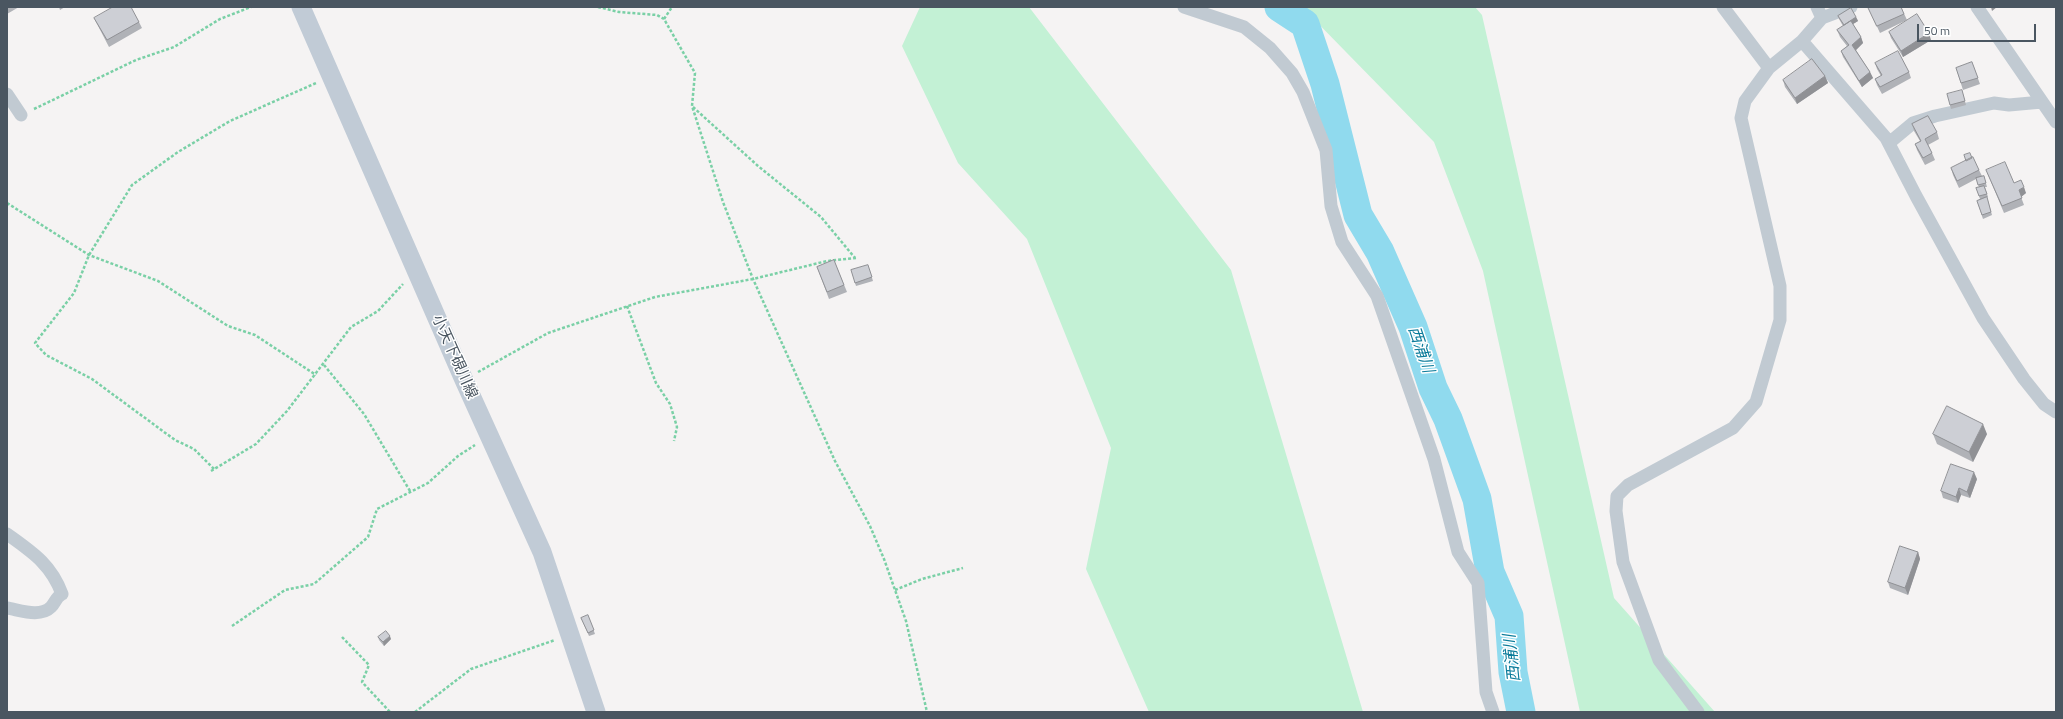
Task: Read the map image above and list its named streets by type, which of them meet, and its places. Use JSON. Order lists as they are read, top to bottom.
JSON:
{
  "streets": {
    "main road": ["小天下硯川線"]
  },
  "water": ["西浦川"],
  "scale_bar": "50 m"
}
